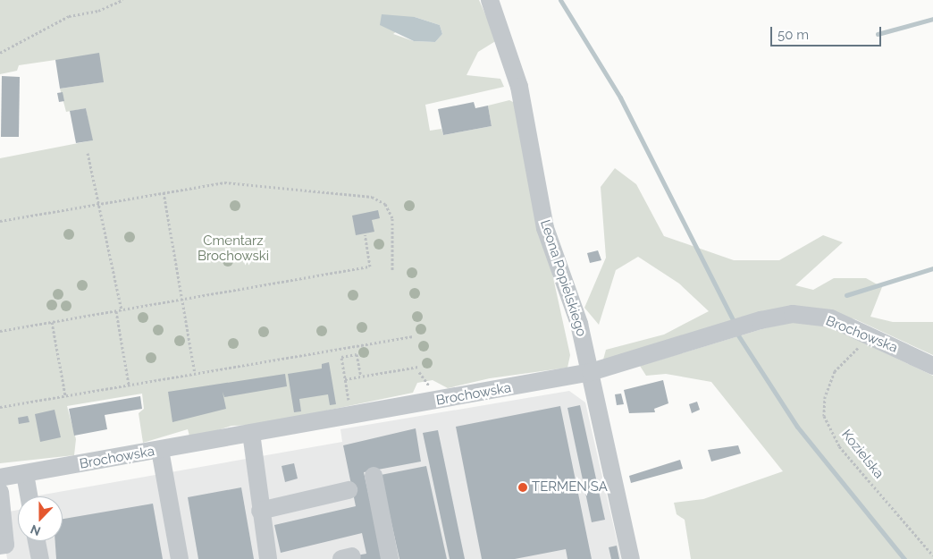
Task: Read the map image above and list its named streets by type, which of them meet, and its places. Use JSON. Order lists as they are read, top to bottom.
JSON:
{
  "streets": {
    "street": ["Leona Popielskiego", "Brochowska"],
    "path": ["Kozielska"]
  },
  "crossings": [
    ["Leona Popielskiego", "Brochowska"],
    ["Brochowska", "Kozielska"]
  ],
  "parks": ["Cmentarz Brochowski"],
  "places": ["TERMEN SA"],
  "scale_bar": "50 m",
  "north": "bottom"
}
